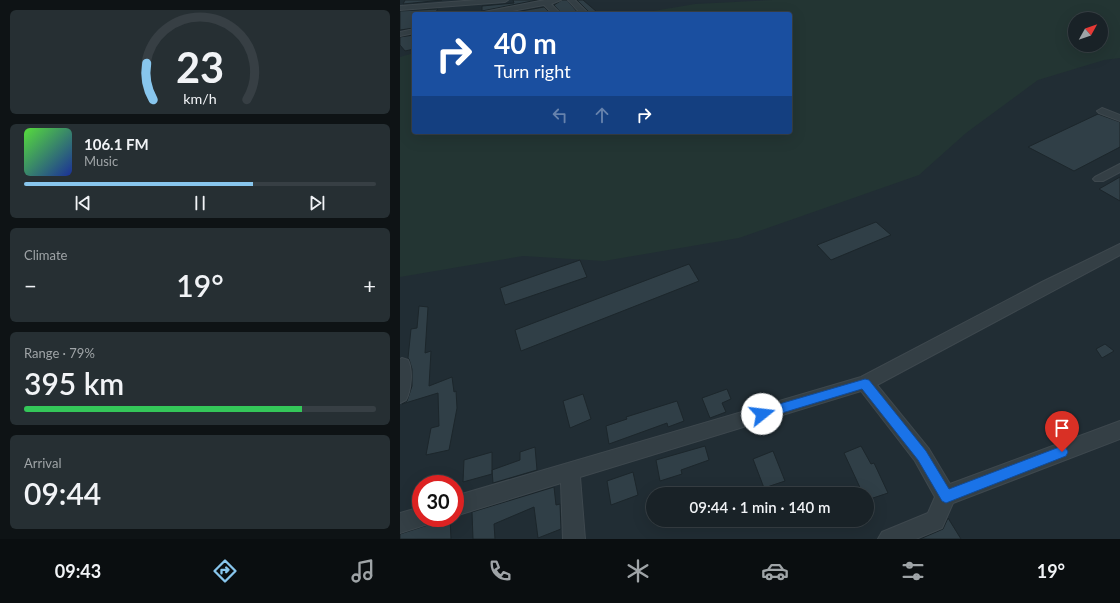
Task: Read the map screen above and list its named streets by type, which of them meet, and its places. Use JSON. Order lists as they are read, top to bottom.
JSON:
{
  "north": "top right",
  "page": {
    "turn": ["40 m", "Turn right"],
    "song": ["106.1 FM", "Music"],
    "tile": [
      "Climate",
      ["Range · 79%", "395 km"],
      ["Arrival", "09:44"]
    ],
    "heat": ["−", "19°", "+"],
    "limit": "30",
    "trip": "09:44 · 1 min · 140 m",
    "tabs": ["09:43", "19°"],
    "gauge": ["23", "km/h"]
  }
}
